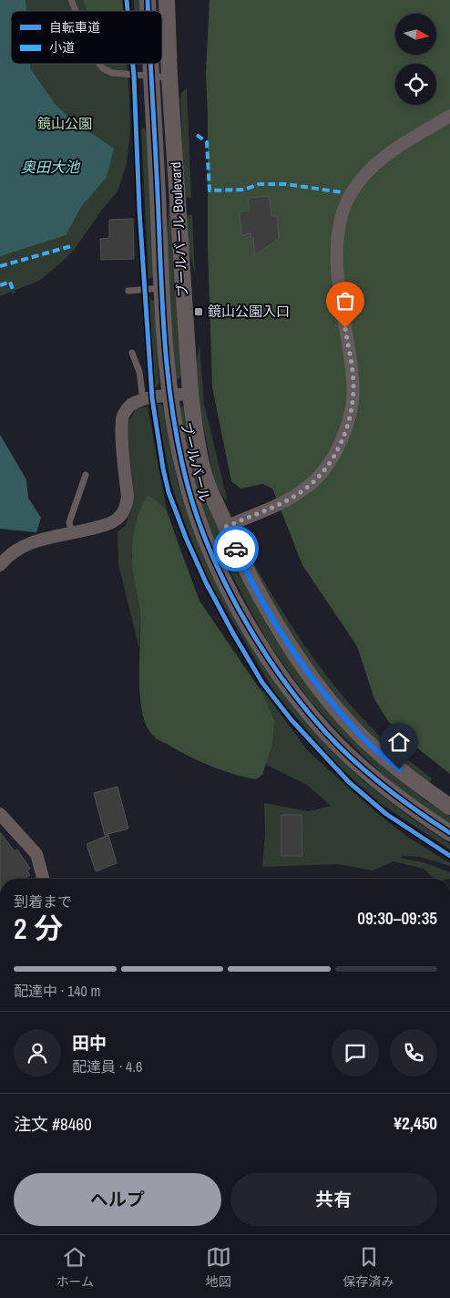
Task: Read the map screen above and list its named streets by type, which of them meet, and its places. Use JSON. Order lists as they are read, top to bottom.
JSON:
{
  "streets": {
    "street": ["ブールバール Boulevard", "ブールバール"]
  },
  "water": ["奥田大池"],
  "parks": ["鏡山公園"],
  "places": {
    "transit": ["鏡山公園入口"]
  },
  "legend": ["自転車道", "小道"],
  "north": "right",
  "page": {
    "heading": ["2 分", "到着まで", "09:30–09:35"],
    "panel": [
      "田中",
      "配達員 · 4.6",
      "注文 #8460",
      "¥2,450"
    ],
    "bar": "配達中 · 140 m",
    "buttons": ["ヘルプ", "共有"],
    "tabs": ["ホーム", "地図", "保存済み"]
  }
}
